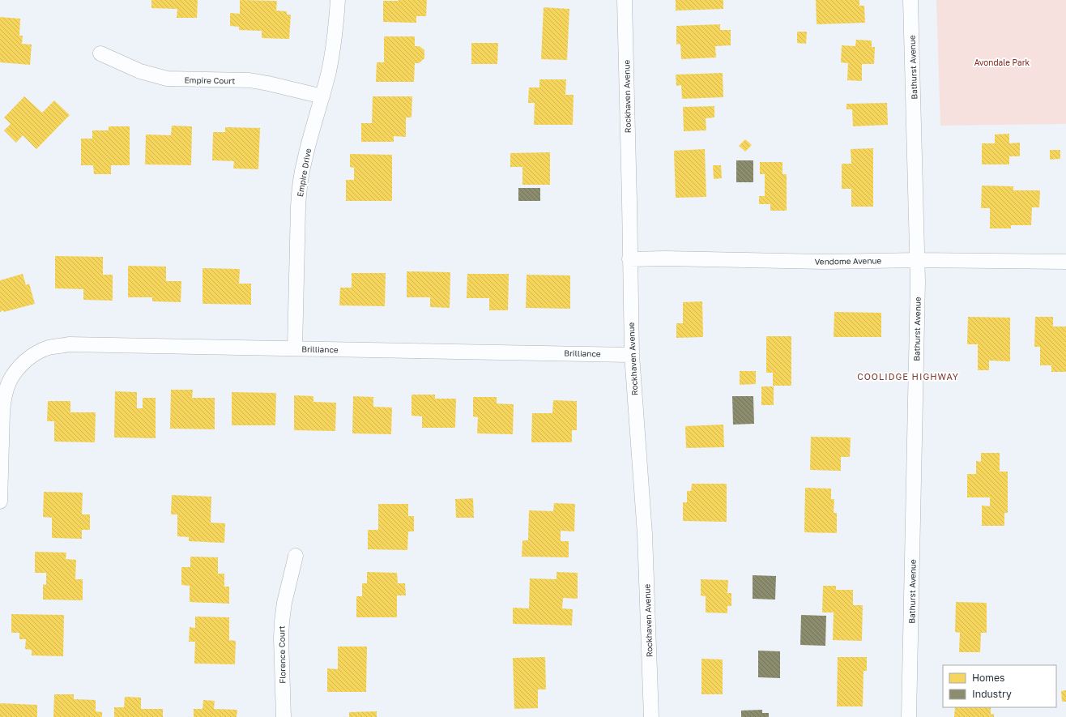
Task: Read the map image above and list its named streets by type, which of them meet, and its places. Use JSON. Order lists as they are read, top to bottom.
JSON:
{
  "streets": {
    "street": [
      "Bathurst Avenue",
      "Empire Court",
      "Rockhaven Avenue",
      "Empire Drive",
      "Vendome Avenue",
      "Brilliance",
      "Florence Court"
    ]
  },
  "crossings": [
    ["Bathurst Avenue", "Vendome Avenue"],
    ["Empire Court", "Empire Drive"],
    ["Rockhaven Avenue", "Vendome Avenue"],
    ["Rockhaven Avenue", "Brilliance"],
    ["Empire Drive", "Brilliance"]
  ],
  "districts": ["COOLIDGE HIGHWAY"],
  "parks": ["Avondale Park"],
  "legend": ["Homes", "Industry"]
}
